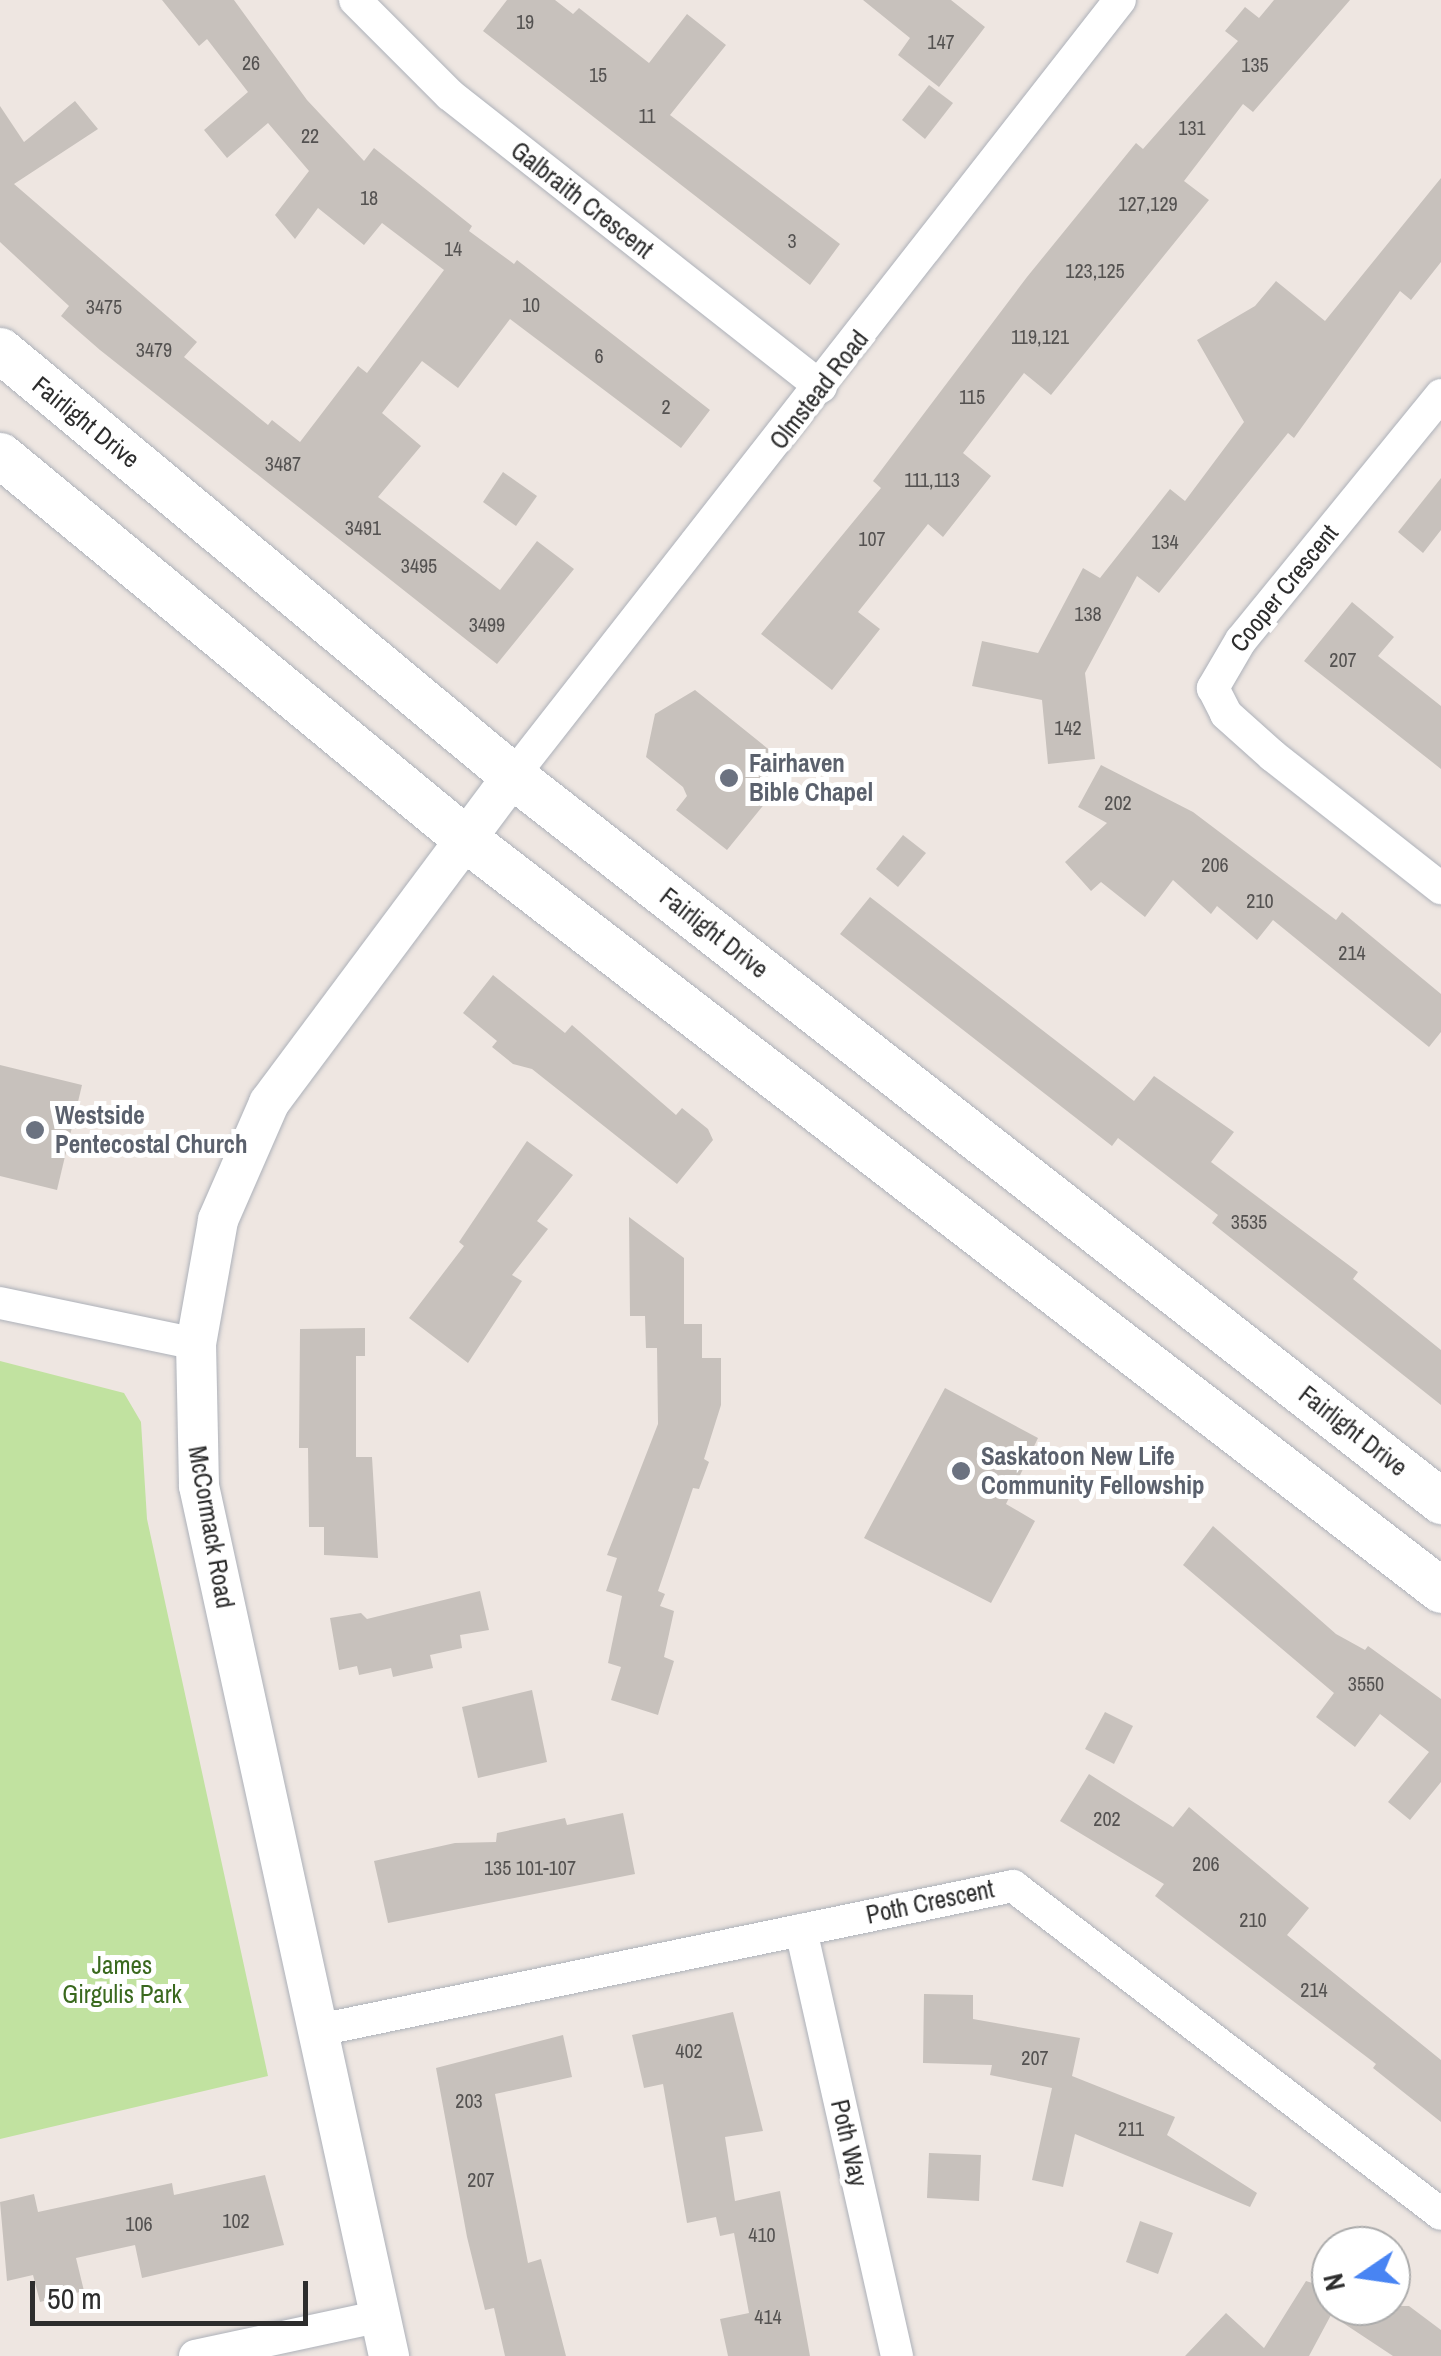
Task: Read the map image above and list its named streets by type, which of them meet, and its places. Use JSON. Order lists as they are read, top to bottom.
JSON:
{
  "streets": {
    "main road": ["Fairlight Drive"],
    "street": [
      "Galbraith Crescent",
      "Olmstead Road",
      "Cooper Crescent",
      "McCormack Road",
      "Poth Crescent",
      "Poth Way"
    ]
  },
  "crossings": [
    ["Galbraith Crescent", "Olmstead Road"],
    ["Olmstead Road", "Fairlight Drive"],
    ["Olmstead Road", "McCormack Road"],
    ["Fairlight Drive", "McCormack Road"],
    ["McCormack Road", "Poth Crescent"],
    ["Poth Crescent", "Poth Way"]
  ],
  "parks": ["James Girgulis Park"],
  "places": ["Fairhaven Bible Chapel", "Westside Pentecostal Church", "Saskatoon New Life Community Fellowship"],
  "house_numbers": [
    "19",
    "147",
    "26",
    "135",
    "15",
    "11",
    "131",
    "22",
    "18",
    "127,129",
    "3",
    "14",
    "123,125",
    "10",
    "3475",
    "119,121",
    "3479",
    "6",
    "115",
    "2",
    "3487",
    "111,113",
    "3491",
    "107",
    "134",
    "3495",
    "138",
    "3499",
    "207",
    "142",
    "202",
    "206",
    "210",
    "214",
    "3535",
    "3550",
    "202",
    "206",
    "135 101-107",
    "210",
    "214",
    "402",
    "207",
    "203",
    "211",
    "207",
    "102",
    "106",
    "410",
    "414"
  ],
  "scale_bar": "50 m",
  "north": "left"
}
